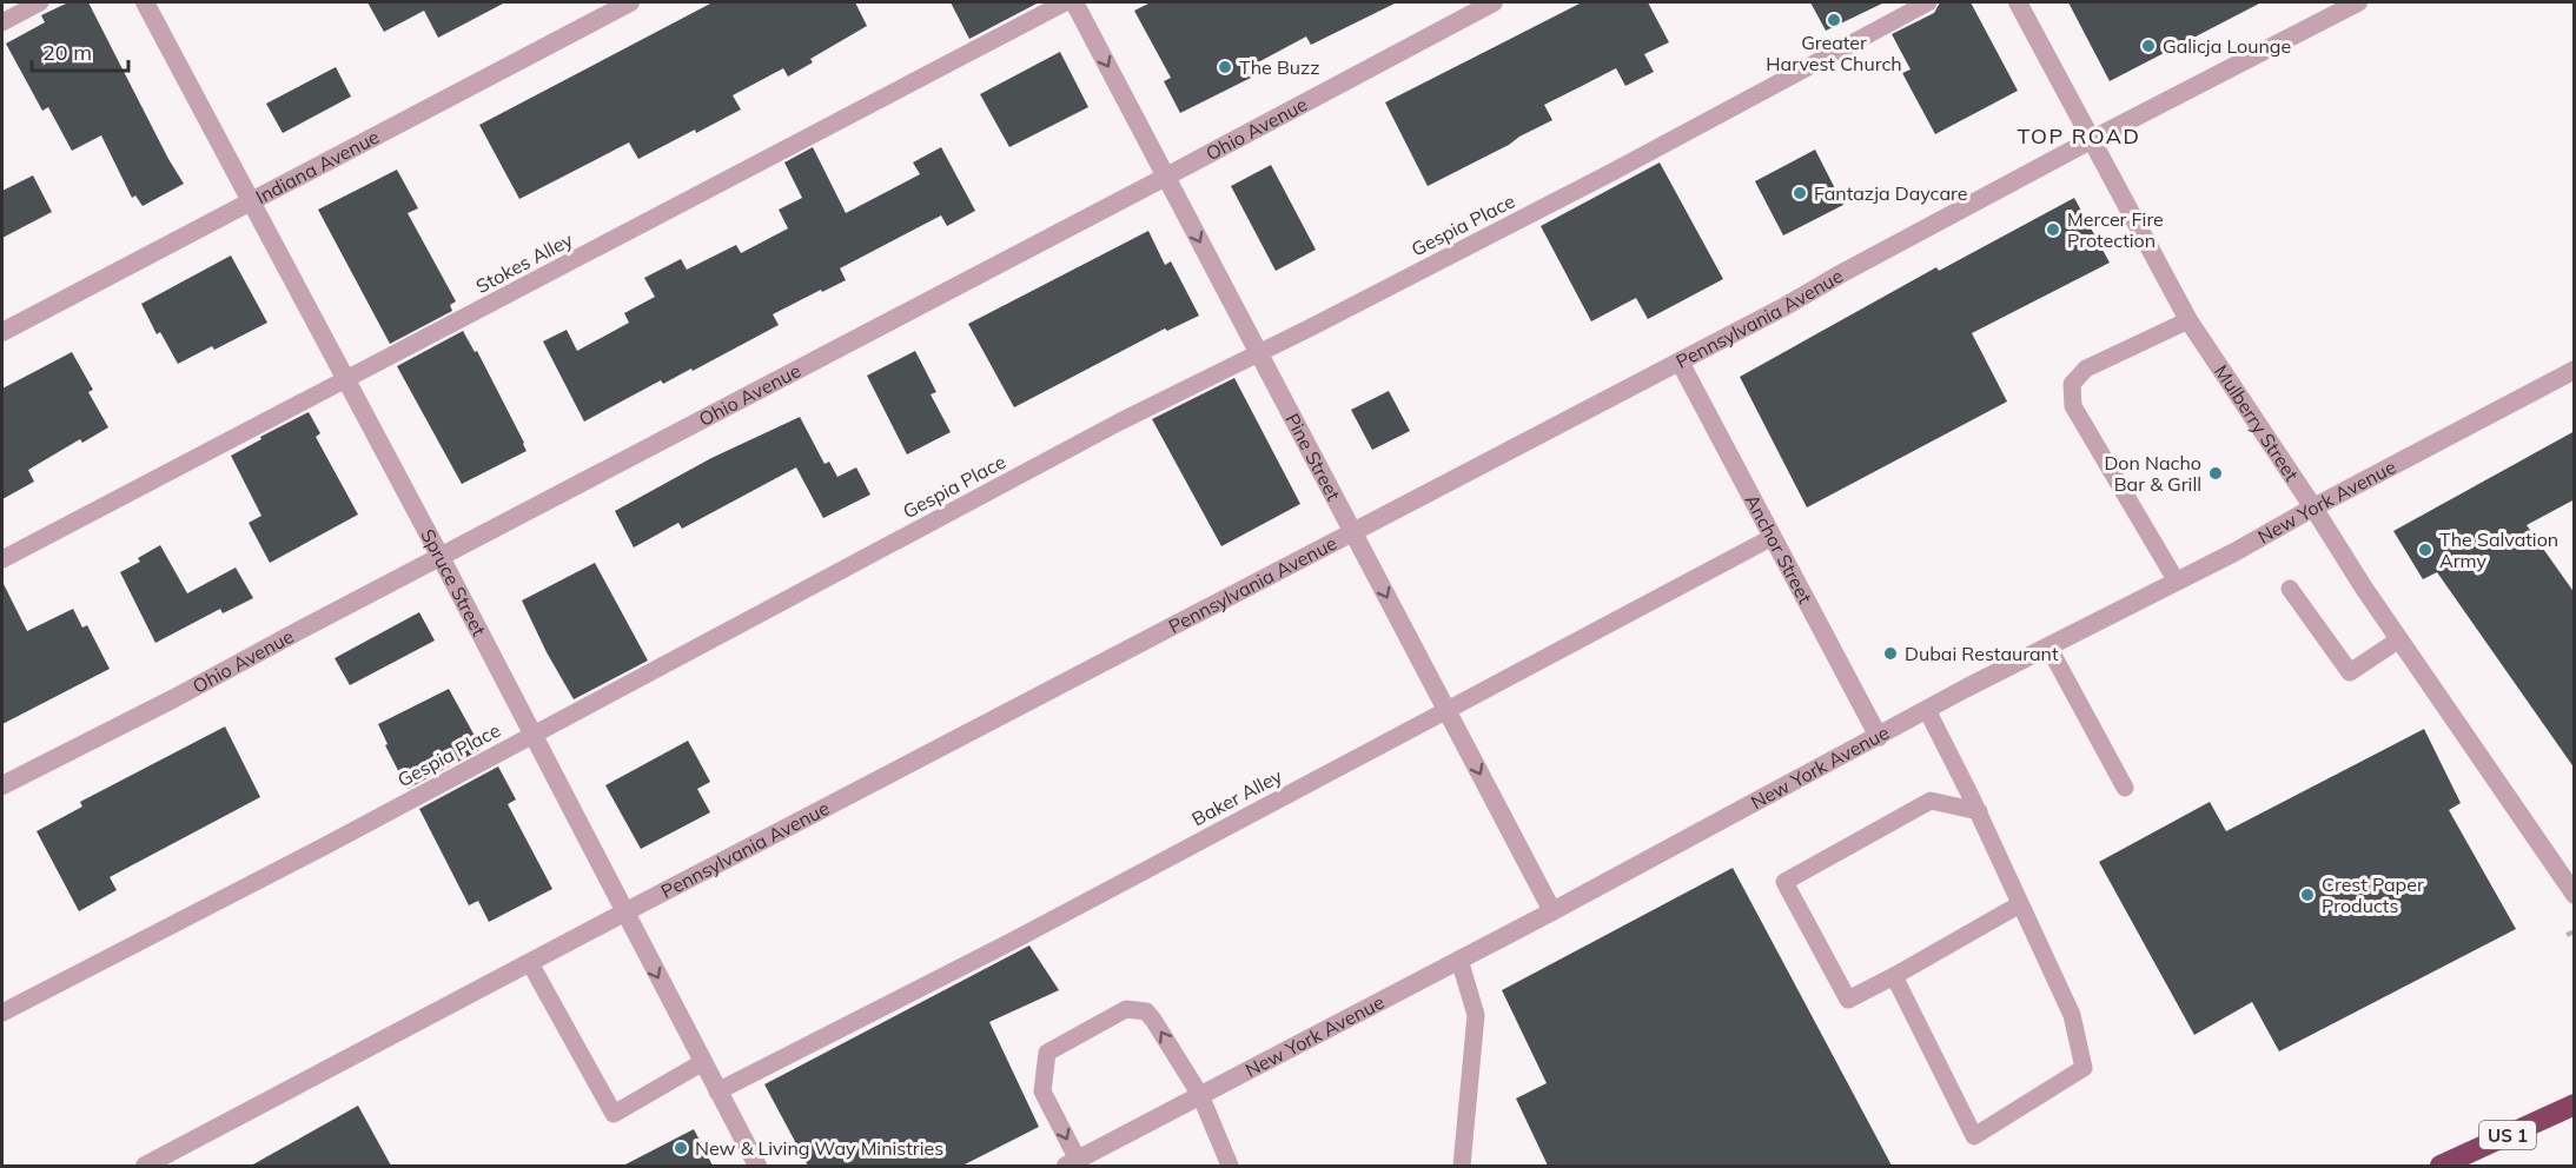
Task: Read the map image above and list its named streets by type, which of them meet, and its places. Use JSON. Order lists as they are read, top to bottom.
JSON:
{
  "streets": {
    "highway": ["US 1"],
    "street": [
      "Ohio Avenue",
      "Indiana Avenue",
      "Pennsylvania Avenue",
      "Mulberry Street",
      "Pine Street",
      "New York Avenue",
      "Anchor Street",
      "Spruce Street"
    ],
    "lane": ["Gespia Place", "Stokes Alley", "Baker Alley"]
  },
  "crossings": [
    ["Ohio Avenue", "Pine Street"],
    ["Ohio Avenue", "Spruce Street"],
    ["Indiana Avenue", "Spruce Street"],
    ["Gespia Place", "Pine Street"],
    ["Gespia Place", "Spruce Street"],
    ["Stokes Alley", "Spruce Street"],
    ["Pennsylvania Avenue", "Mulberry Street"],
    ["Pennsylvania Avenue", "Pine Street"],
    ["Pennsylvania Avenue", "Anchor Street"],
    ["Pennsylvania Avenue", "Spruce Street"],
    ["Mulberry Street", "New York Avenue"],
    ["Pine Street", "New York Avenue"],
    ["Pine Street", "Baker Alley"],
    ["New York Avenue", "Anchor Street"],
    ["Anchor Street", "Baker Alley"],
    ["Spruce Street", "Baker Alley"]
  ],
  "one_way": ["Pine Street"],
  "districts": ["TOP ROAD"],
  "places": [
    "Greater Harvest Church",
    "Galicja Lounge",
    "The Buzz",
    "Fantazja Daycare",
    "Mercer Fire Protection",
    "Don Nacho Bar & Grill",
    "The Salvation Army",
    "Dubai Restaurant",
    "Crest Paper Products",
    "New & Living Way Ministries"
  ],
  "scale_bar": "20 m"
}
